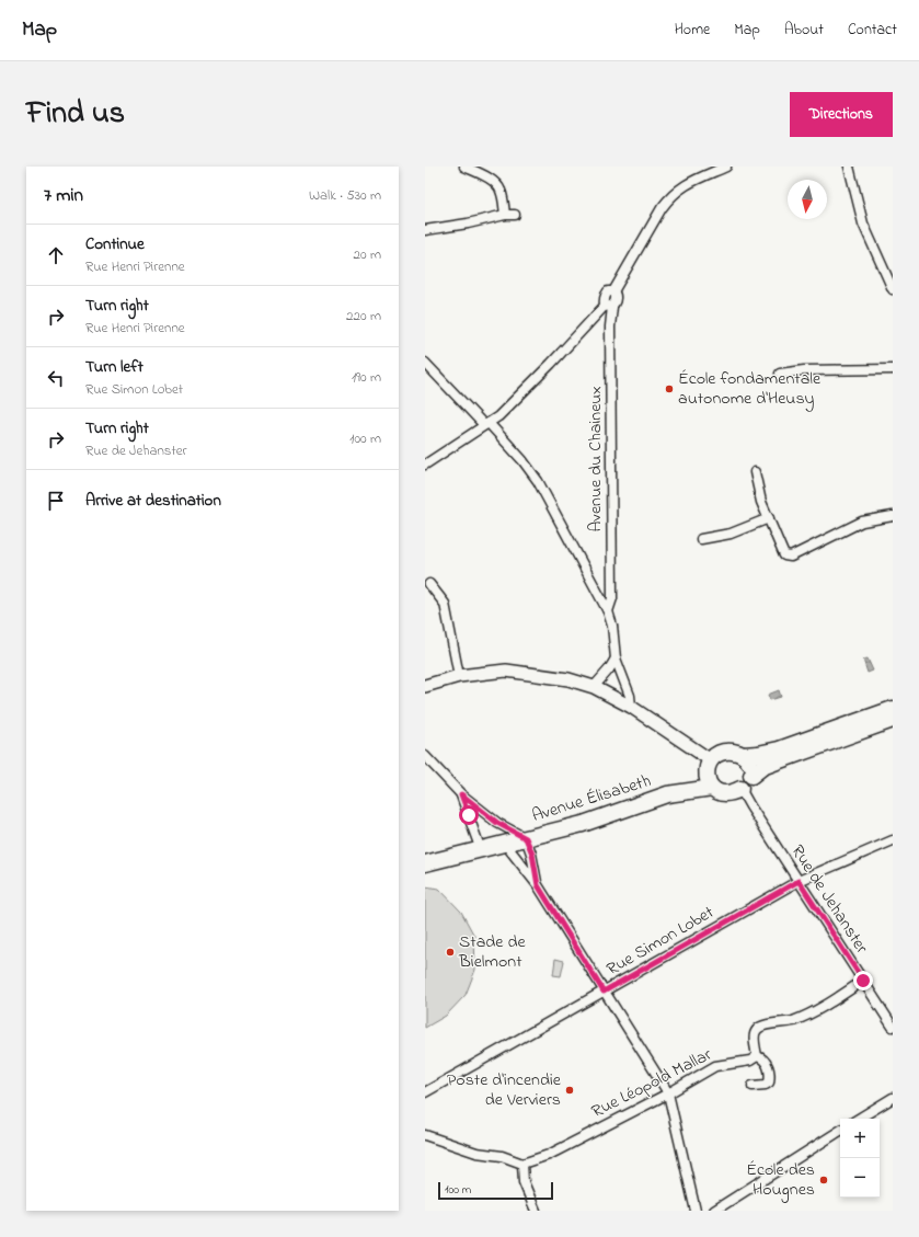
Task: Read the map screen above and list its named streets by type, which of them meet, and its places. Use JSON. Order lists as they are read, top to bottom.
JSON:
{
  "streets": {
    "highway": ["Avenue Élisabeth"],
    "street": [
      "Avenue du Chaineux",
      "Rue de Jehanster",
      "Rue Simon Lobet",
      "Rue Léopold Mallar"
    ]
  },
  "crossings": [
    ["Avenue Élisabeth", "Rue de Jehanster"],
    ["Rue de Jehanster", "Rue Simon Lobet"]
  ],
  "places": [
    "École fondamentale autonome d'Heusy",
    "Stade de Bielmont",
    "Poste d'incendie de Verviers",
    "École des Hougnes"
  ],
  "scale_bar": "100 m",
  "north": "bottom",
  "page": {
    "header": "Map",
    "nav": [
      "Home",
      "Map",
      "About",
      "Contact"
    ],
    "title": "Find us",
    "buttons": "Directions",
    "heading": ["7 min", "Walk · 530 m"],
    "list": [
      ["Continue", "Rue Henri Pirenne", "20 m"],
      ["Turn right", "Rue Henri Pirenne", "220 m"],
      ["Turn left", "Rue Simon Lobet", "190 m"],
      ["Turn right", "Rue de Jehanster", "100 m"],
      "Arrive at destination"
    ],
    "map_buttons": ["+", "−"],
    "scale": "100 m"
  }
}
